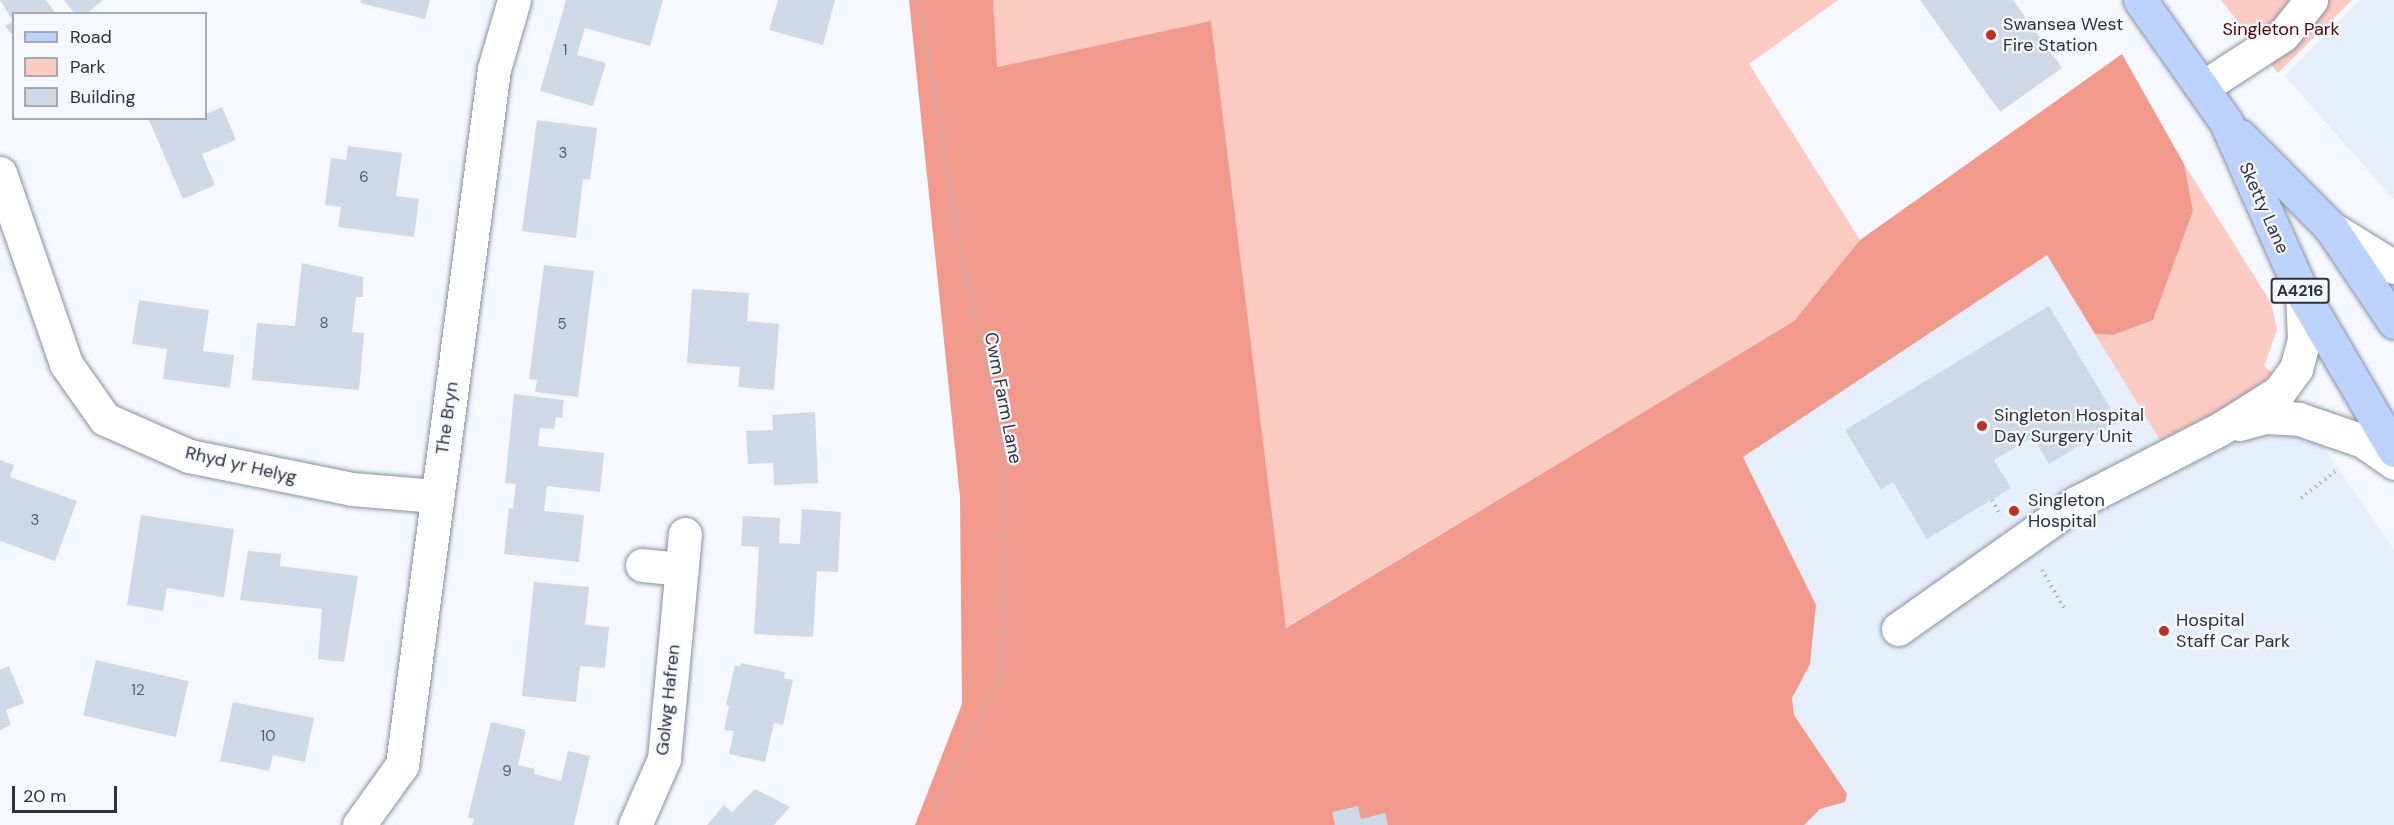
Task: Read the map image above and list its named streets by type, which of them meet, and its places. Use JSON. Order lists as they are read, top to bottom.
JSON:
{
  "streets": {
    "main road": ["Sketty Lane", "A4216"],
    "street": ["The Bryn", "Rhyd yr Helyg", "Golwg Hafren"],
    "path": ["Cwm Farm Lane"]
  },
  "crossings": [
    ["The Bryn", "Rhyd yr Helyg"]
  ],
  "parks": ["Singleton Park"],
  "places": [
    "Swansea West Fire Station",
    "Singleton Hospital Day Surgery Unit",
    "Singleton Hospital",
    "Hospital Staff Car Park"
  ],
  "house_numbers": [
    "1",
    "3",
    "6",
    "8",
    "5",
    "3",
    "12",
    "10",
    "9"
  ],
  "legend": ["Road", "Park", "Building"],
  "scale_bar": "20 m"
}
